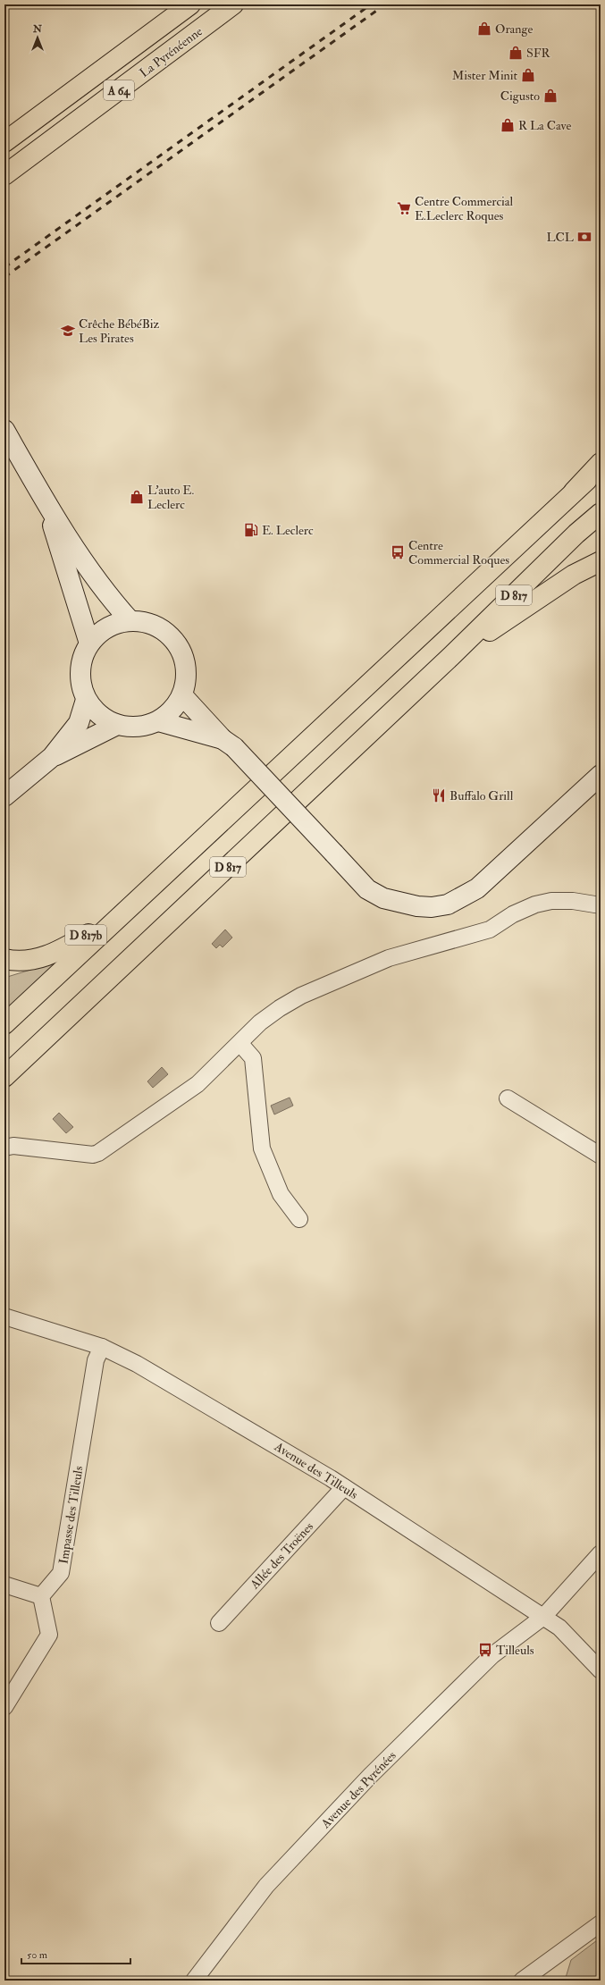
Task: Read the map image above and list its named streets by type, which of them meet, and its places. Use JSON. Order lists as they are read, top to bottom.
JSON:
{
  "streets": {
    "main road": [
      "La Pyrénéenne",
      "A 64",
      "D 817",
      "D 817b"
    ],
    "street": [
      "Avenue des Tilleuls",
      "Impasse des Tilleuls",
      "Allée des Troënes",
      "Avenue des Pyrénées"
    ]
  },
  "crossings": [
    ["D 817", "D 817b"],
    ["Avenue des Tilleuls", "Impasse des Tilleuls"],
    ["Avenue des Tilleuls", "Allée des Troënes"],
    ["Avenue des Tilleuls", "Avenue des Pyrénées"]
  ],
  "places": {
    "shop": [
      "Orange",
      "SFR",
      "Mister Minit",
      "Cigusto",
      "R La Cave",
      "L'auto E. Leclerc"
    ],
    "supermarket": ["Centre Commercial E.Leclerc Roques"],
    "bank": ["LCL"],
    "school or university": ["Crêche BébéBiz Les Pirates"],
    "fuel station": ["E. Leclerc"],
    "bus stop": ["Centre Commercial Roques", "Tilleuls"],
    "restaurant": ["Buffalo Grill"]
  },
  "scale_bar": "50 m",
  "north": "top"
}
